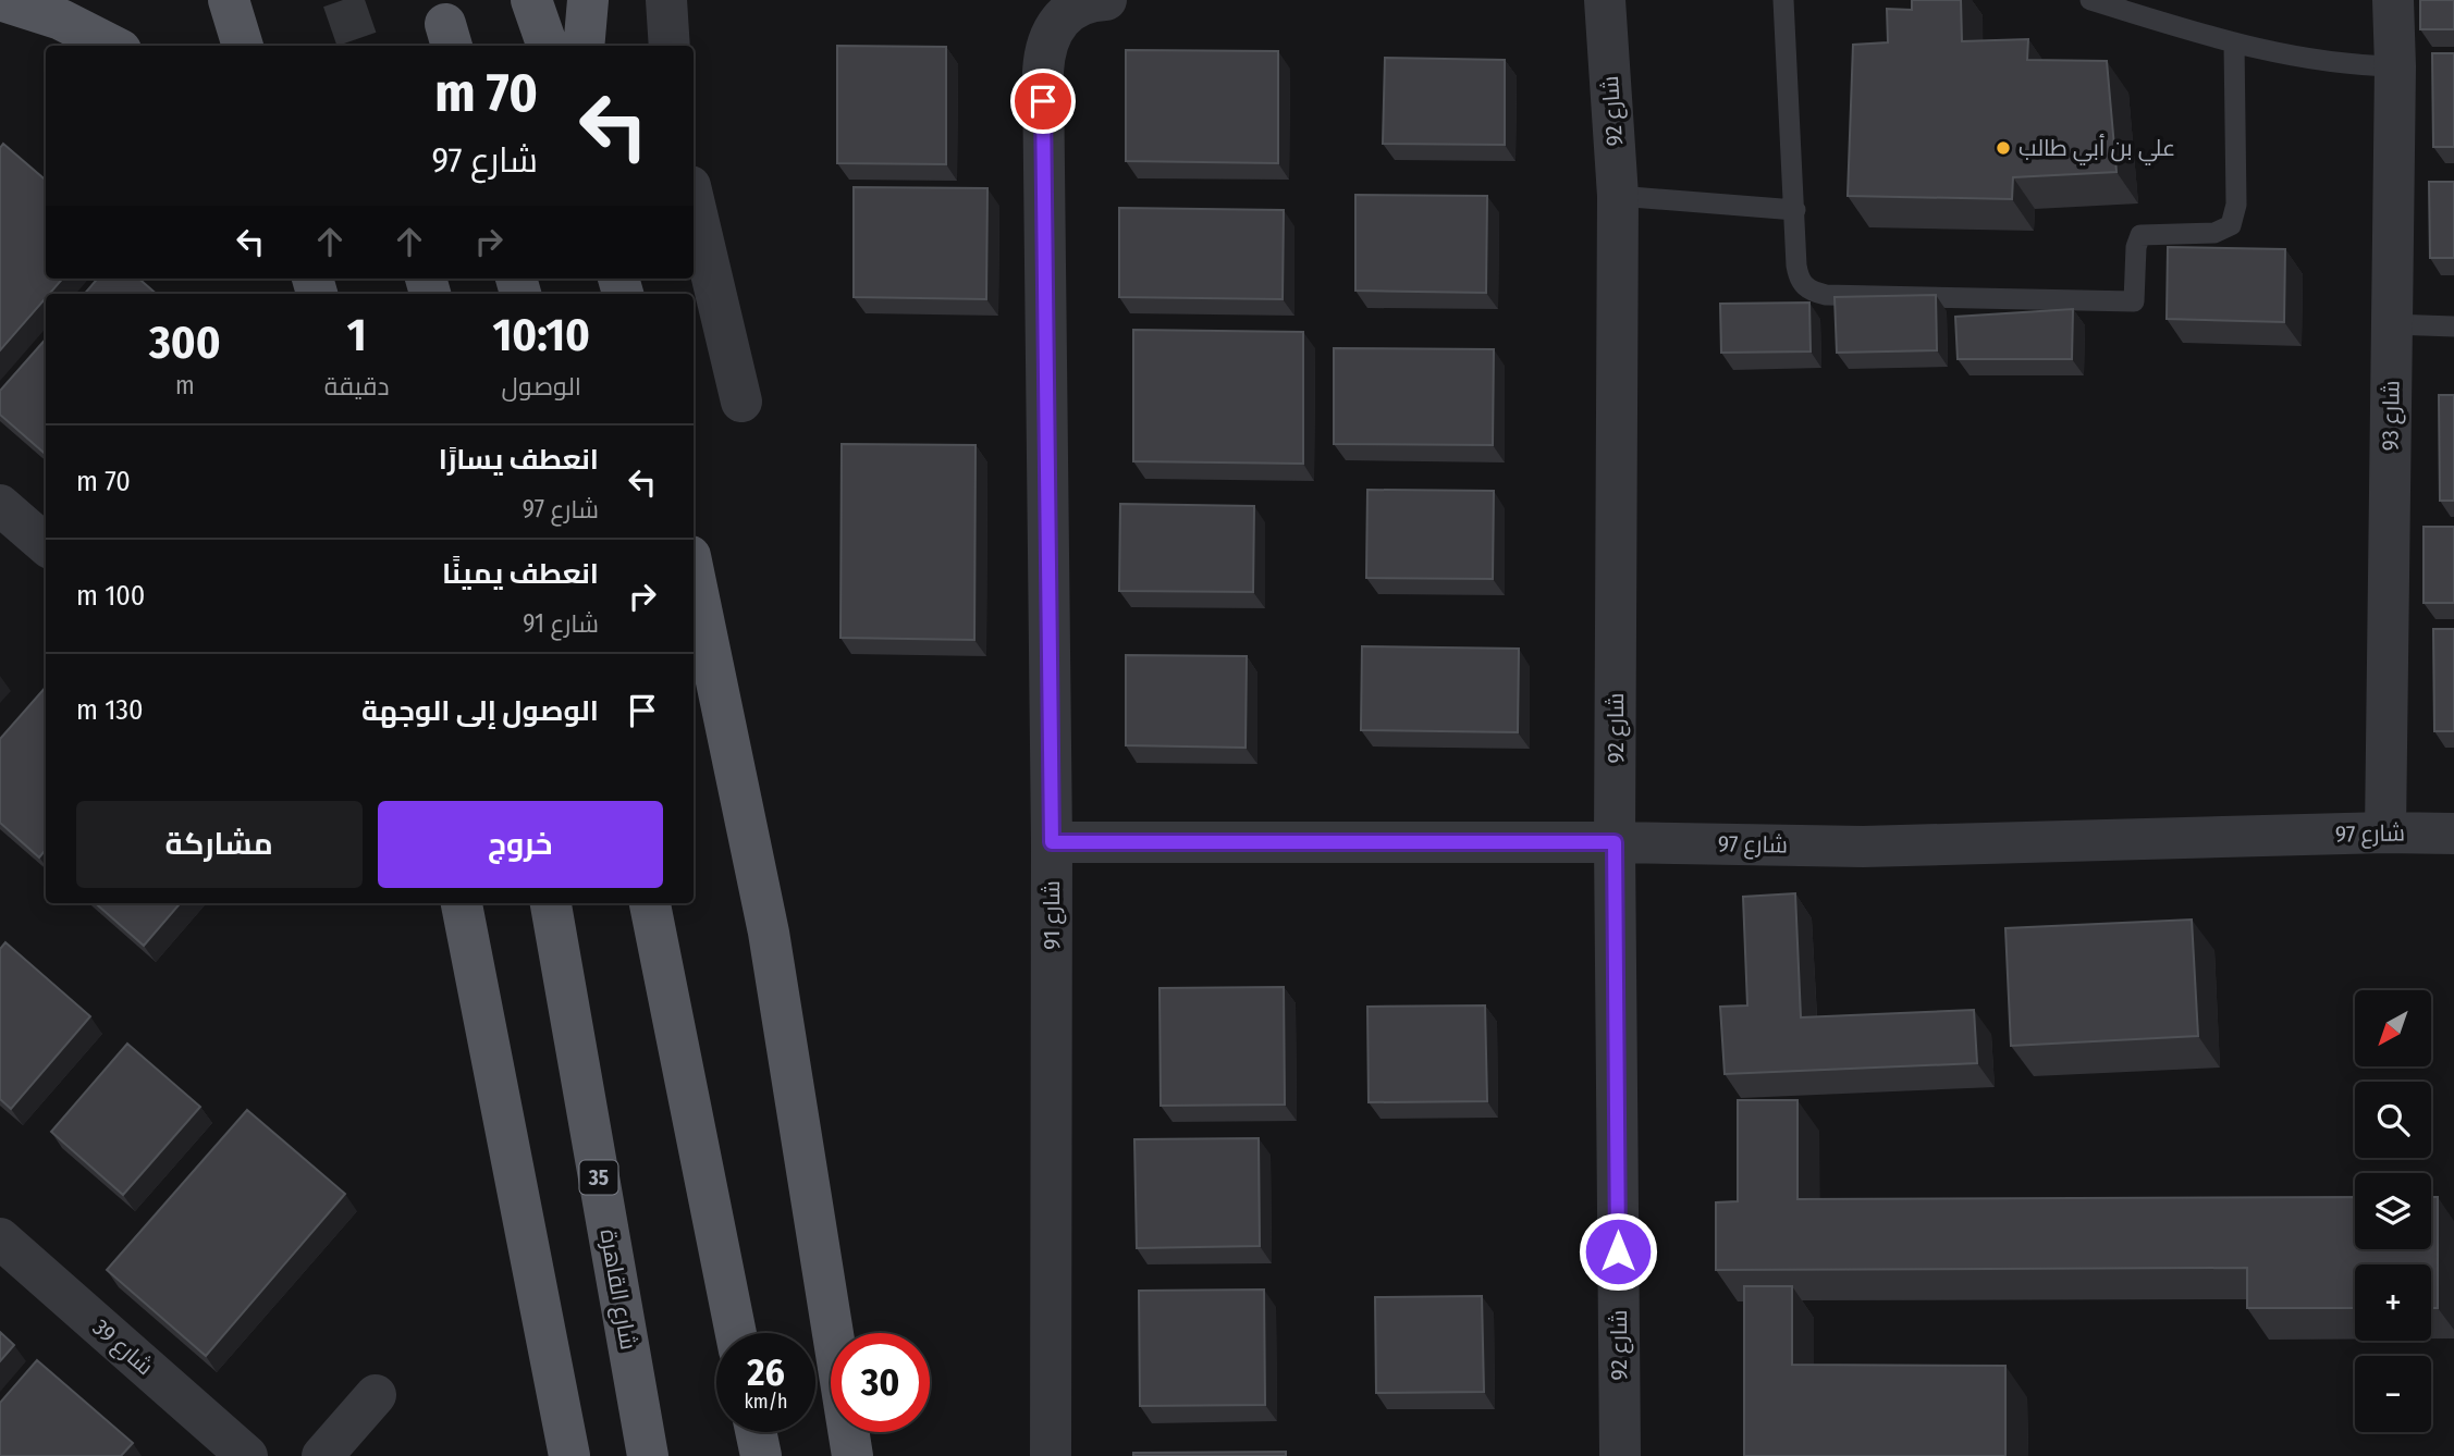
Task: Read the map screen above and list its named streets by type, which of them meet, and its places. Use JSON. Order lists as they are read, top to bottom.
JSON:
{
  "streets": {
    "main road": ["35", "شارع القاهرة"],
    "street": [
      "شارع 92",
      "شارع 93",
      "شارع 97",
      "شارع 91",
      "شارع 39"
    ]
  },
  "crossings": [
    ["شارع 92", "شارع 97"],
    ["شارع 93", "شارع 97"],
    ["شارع 97", "شارع 91"]
  ],
  "places": ["علي بن أبي طالب"],
  "north": "bottom left",
  "page": {
    "turn": ["70 m", "شارع 97"],
    "eta": [
      "10:10",
      "الوصول",
      "1",
      "دقيقة",
      "300",
      "m"
    ],
    "list": [
      {
        "name": "انعطف يسارًا",
        "note": "شارع 97",
        "value": "70 m"
      },
      {
        "name": "انعطف يمينًا",
        "note": "شارع 91",
        "value": "100 m"
      },
      {
        "name": "الوصول إلى الوجهة",
        "value": "130 m"
      }
    ],
    "buttons": ["خروج", "مشاركة"],
    "map_buttons": ["+", "−"],
    "speed": "26 km/h",
    "limit": "30"
  }
}
